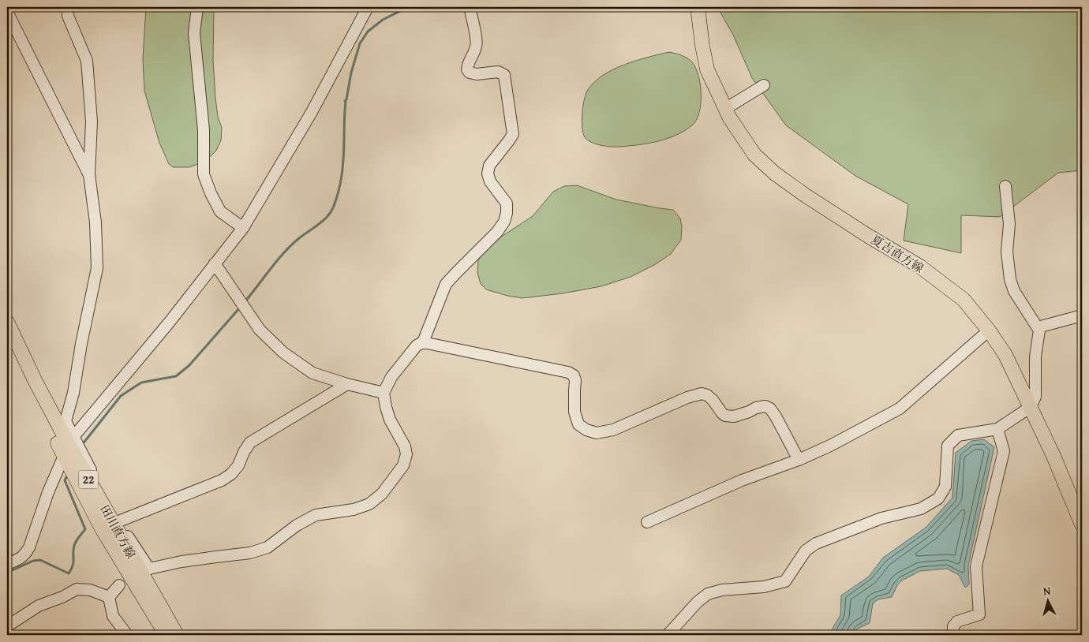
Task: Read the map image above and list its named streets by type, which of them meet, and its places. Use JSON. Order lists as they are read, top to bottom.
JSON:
{
  "streets": {
    "main road": ["夏吉直方線", "22", "田川直方線"]
  },
  "north": "top"
}
